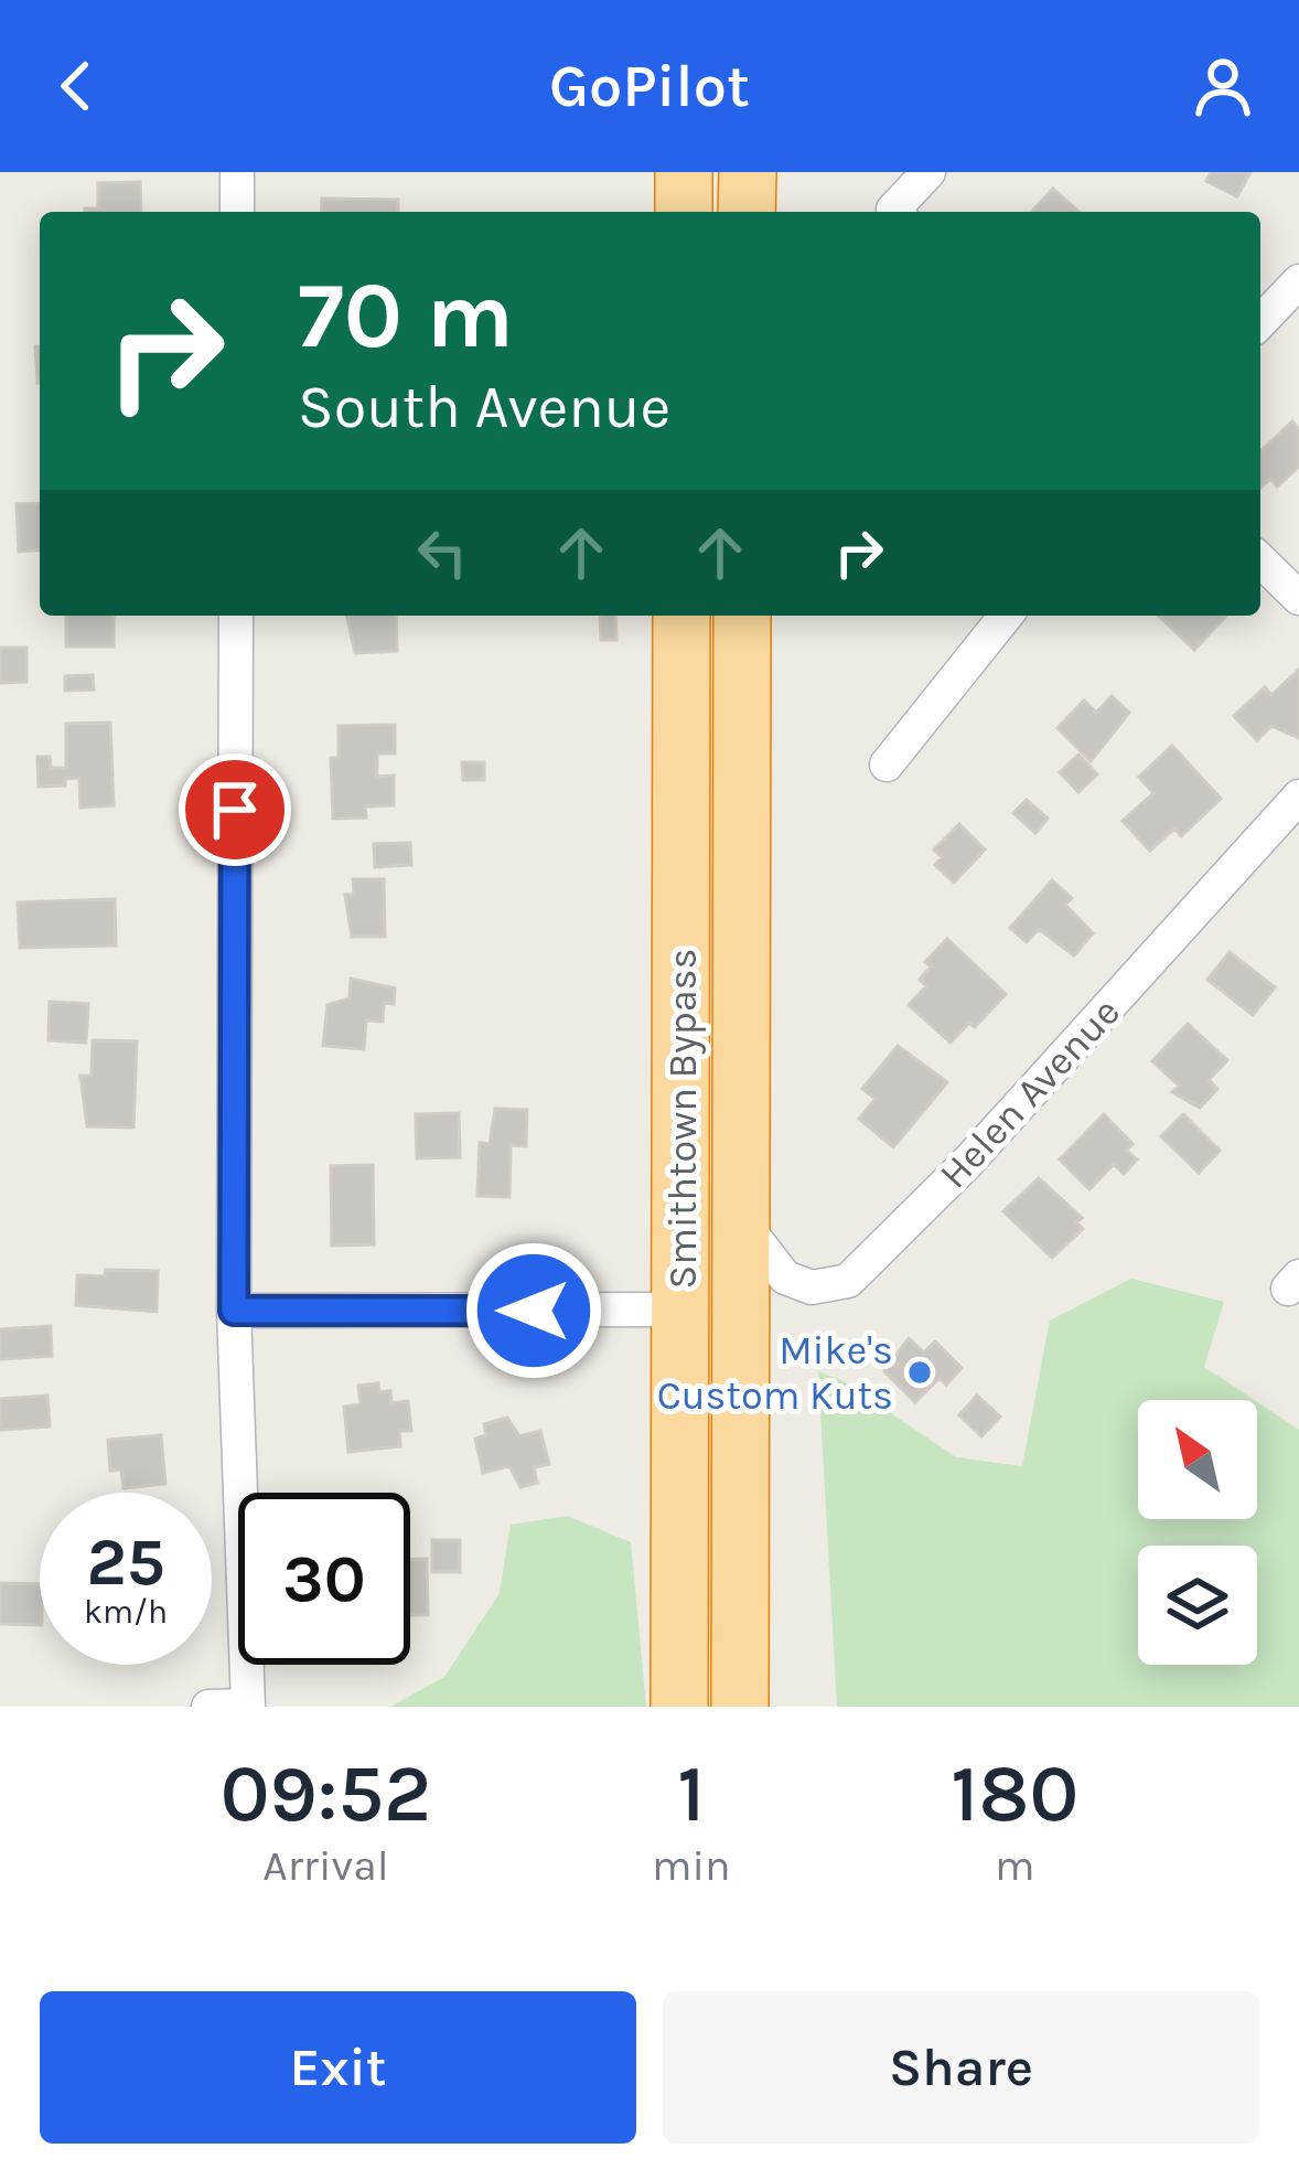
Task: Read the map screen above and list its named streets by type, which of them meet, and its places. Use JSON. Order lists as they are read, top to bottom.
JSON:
{
  "streets": {
    "highway": ["Smithtown Bypass"],
    "street": ["Helen Avenue"]
  },
  "crossings": [
    ["Helen Avenue", "Smithtown Bypass"]
  ],
  "places": ["Mike's Custom Kuts"],
  "north": "top left",
  "page": {
    "header": "GoPilot",
    "turn": ["70 m", "South Avenue"],
    "speed": "25 km/h",
    "limit": "30",
    "eta": [
      "09:52",
      "Arrival",
      "1",
      "min",
      "180",
      "m"
    ],
    "buttons": ["Exit", "Share"]
  }
}
